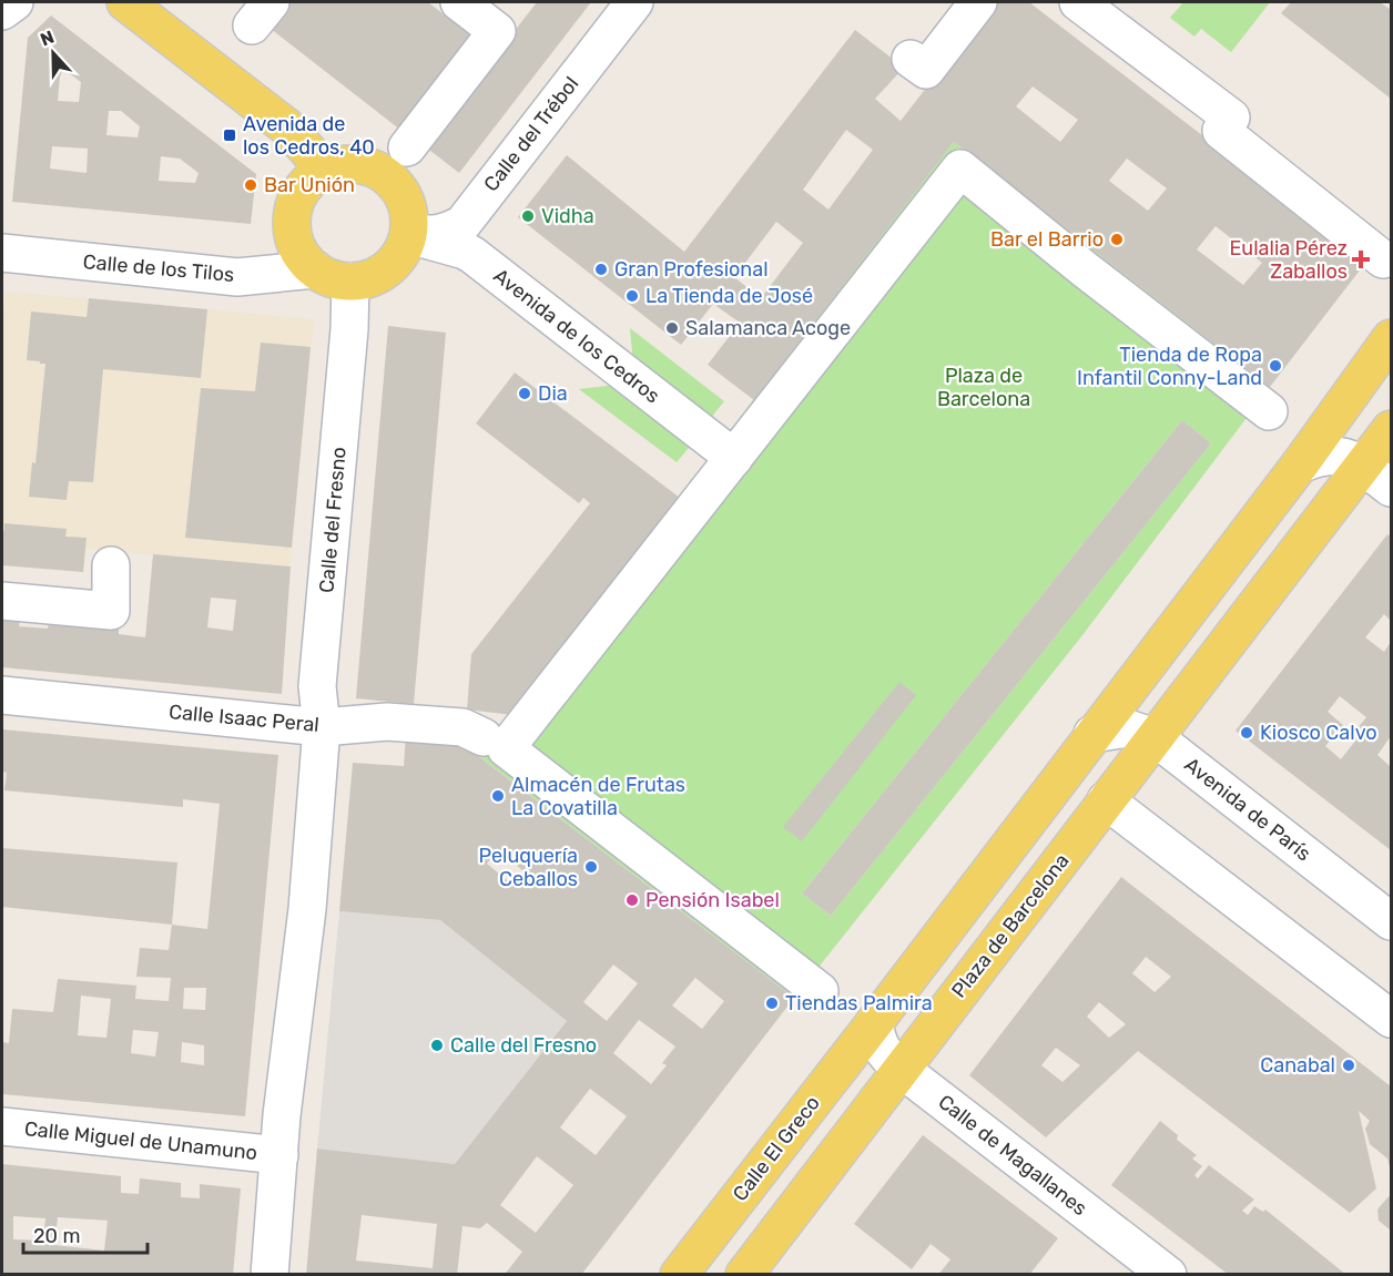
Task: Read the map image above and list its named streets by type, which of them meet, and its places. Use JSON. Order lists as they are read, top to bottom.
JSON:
{
  "streets": {
    "main road": ["Plaza de Barcelona", "Calle El Greco"],
    "street": [
      "Calle del Trébol",
      "Calle de los Tilos",
      "Avenida de los Cedros",
      "Calle del Fresno",
      "Calle Isaac Peral",
      "Avenida de París",
      "Calle Miguel de Unamuno",
      "Calle de Magallanes"
    ]
  },
  "crossings": [
    ["Calle del Trébol", "Calle de los Tilos"],
    ["Calle del Trébol", "Avenida de los Cedros"],
    ["Calle del Trébol", "Calle del Fresno"],
    ["Calle de los Tilos", "Avenida de los Cedros"],
    ["Calle de los Tilos", "Calle del Fresno"],
    ["Avenida de los Cedros", "Calle del Fresno"],
    ["Calle del Fresno", "Calle Isaac Peral"],
    ["Calle del Fresno", "Calle Miguel de Unamuno"],
    ["Avenida de París", "Plaza de Barcelona"],
    ["Plaza de Barcelona", "Calle de Magallanes"],
    ["Calle El Greco", "Calle de Magallanes"]
  ],
  "parks": ["Plaza de Barcelona"],
  "places": {
    "transit": ["Avenida de los Cedros, 40"],
    "other": [
      "Bar Unión",
      "Vidha",
      "Bar el Barrio",
      "Gran Profesional",
      "La Tienda de José",
      "Salamanca Acoge",
      "Tienda de Ropa Infantil Conny-Land",
      "Dia",
      "Kiosco Calvo",
      "Almacén de Frutas La Covatilla",
      "Peluquería Ceballos",
      "Pensión Isabel",
      "Tiendas Palmira",
      "Calle del Fresno",
      "Canabal"
    ],
    "health": ["Eulalia Pérez Zaballos"]
  },
  "scale_bar": "20 m",
  "north": "top"
}
